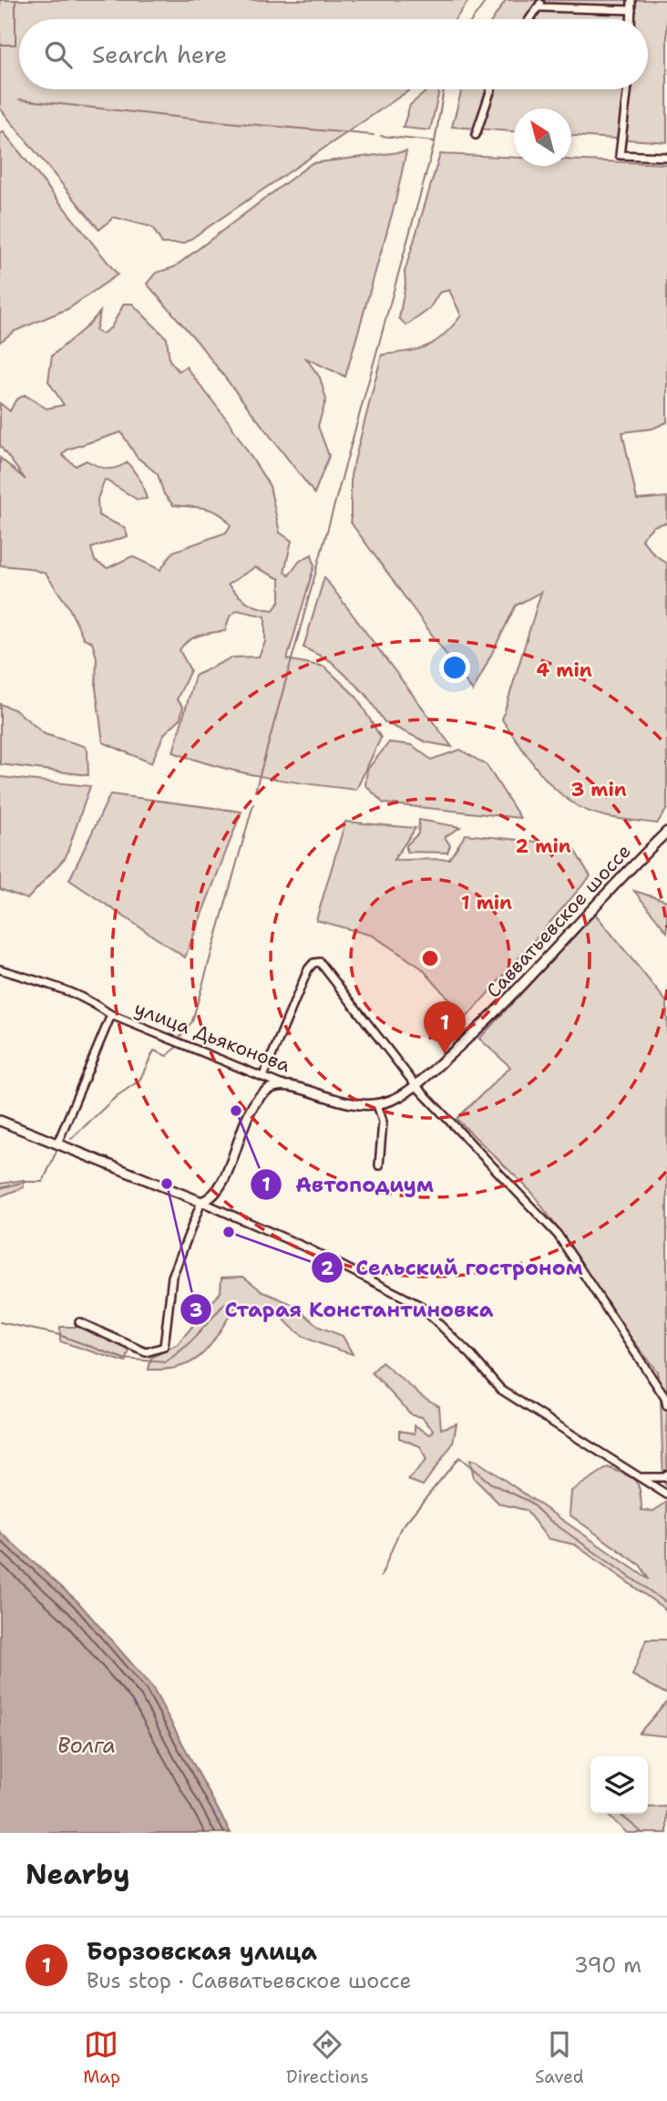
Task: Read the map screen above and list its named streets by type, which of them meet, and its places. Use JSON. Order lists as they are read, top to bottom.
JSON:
{
  "streets": {
    "main road": ["Савватьевское шоссе", "улица Дьяконова"]
  },
  "crossings": [
    ["Савватьевское шоссе", "улица Дьяконова"]
  ],
  "water": ["Волга"],
  "places": ["Автоподиум", "Старая Константиновка", "Сельский гостроном"],
  "north": "top left",
  "page": {
    "search": "Search here",
    "pins": "1",
    "heading": "Nearby",
    "list": [
      {
        "mark": "1",
        "name": "Борзовская улица",
        "note": "Bus stop · Савватьевское шоссе",
        "value": "390 m"
      }
    ],
    "nav": ["Map", "Directions", "Saved"]
  },
  "rings": [
    "4 min",
    "3 min",
    "2 min",
    "1 min"
  ]
}
